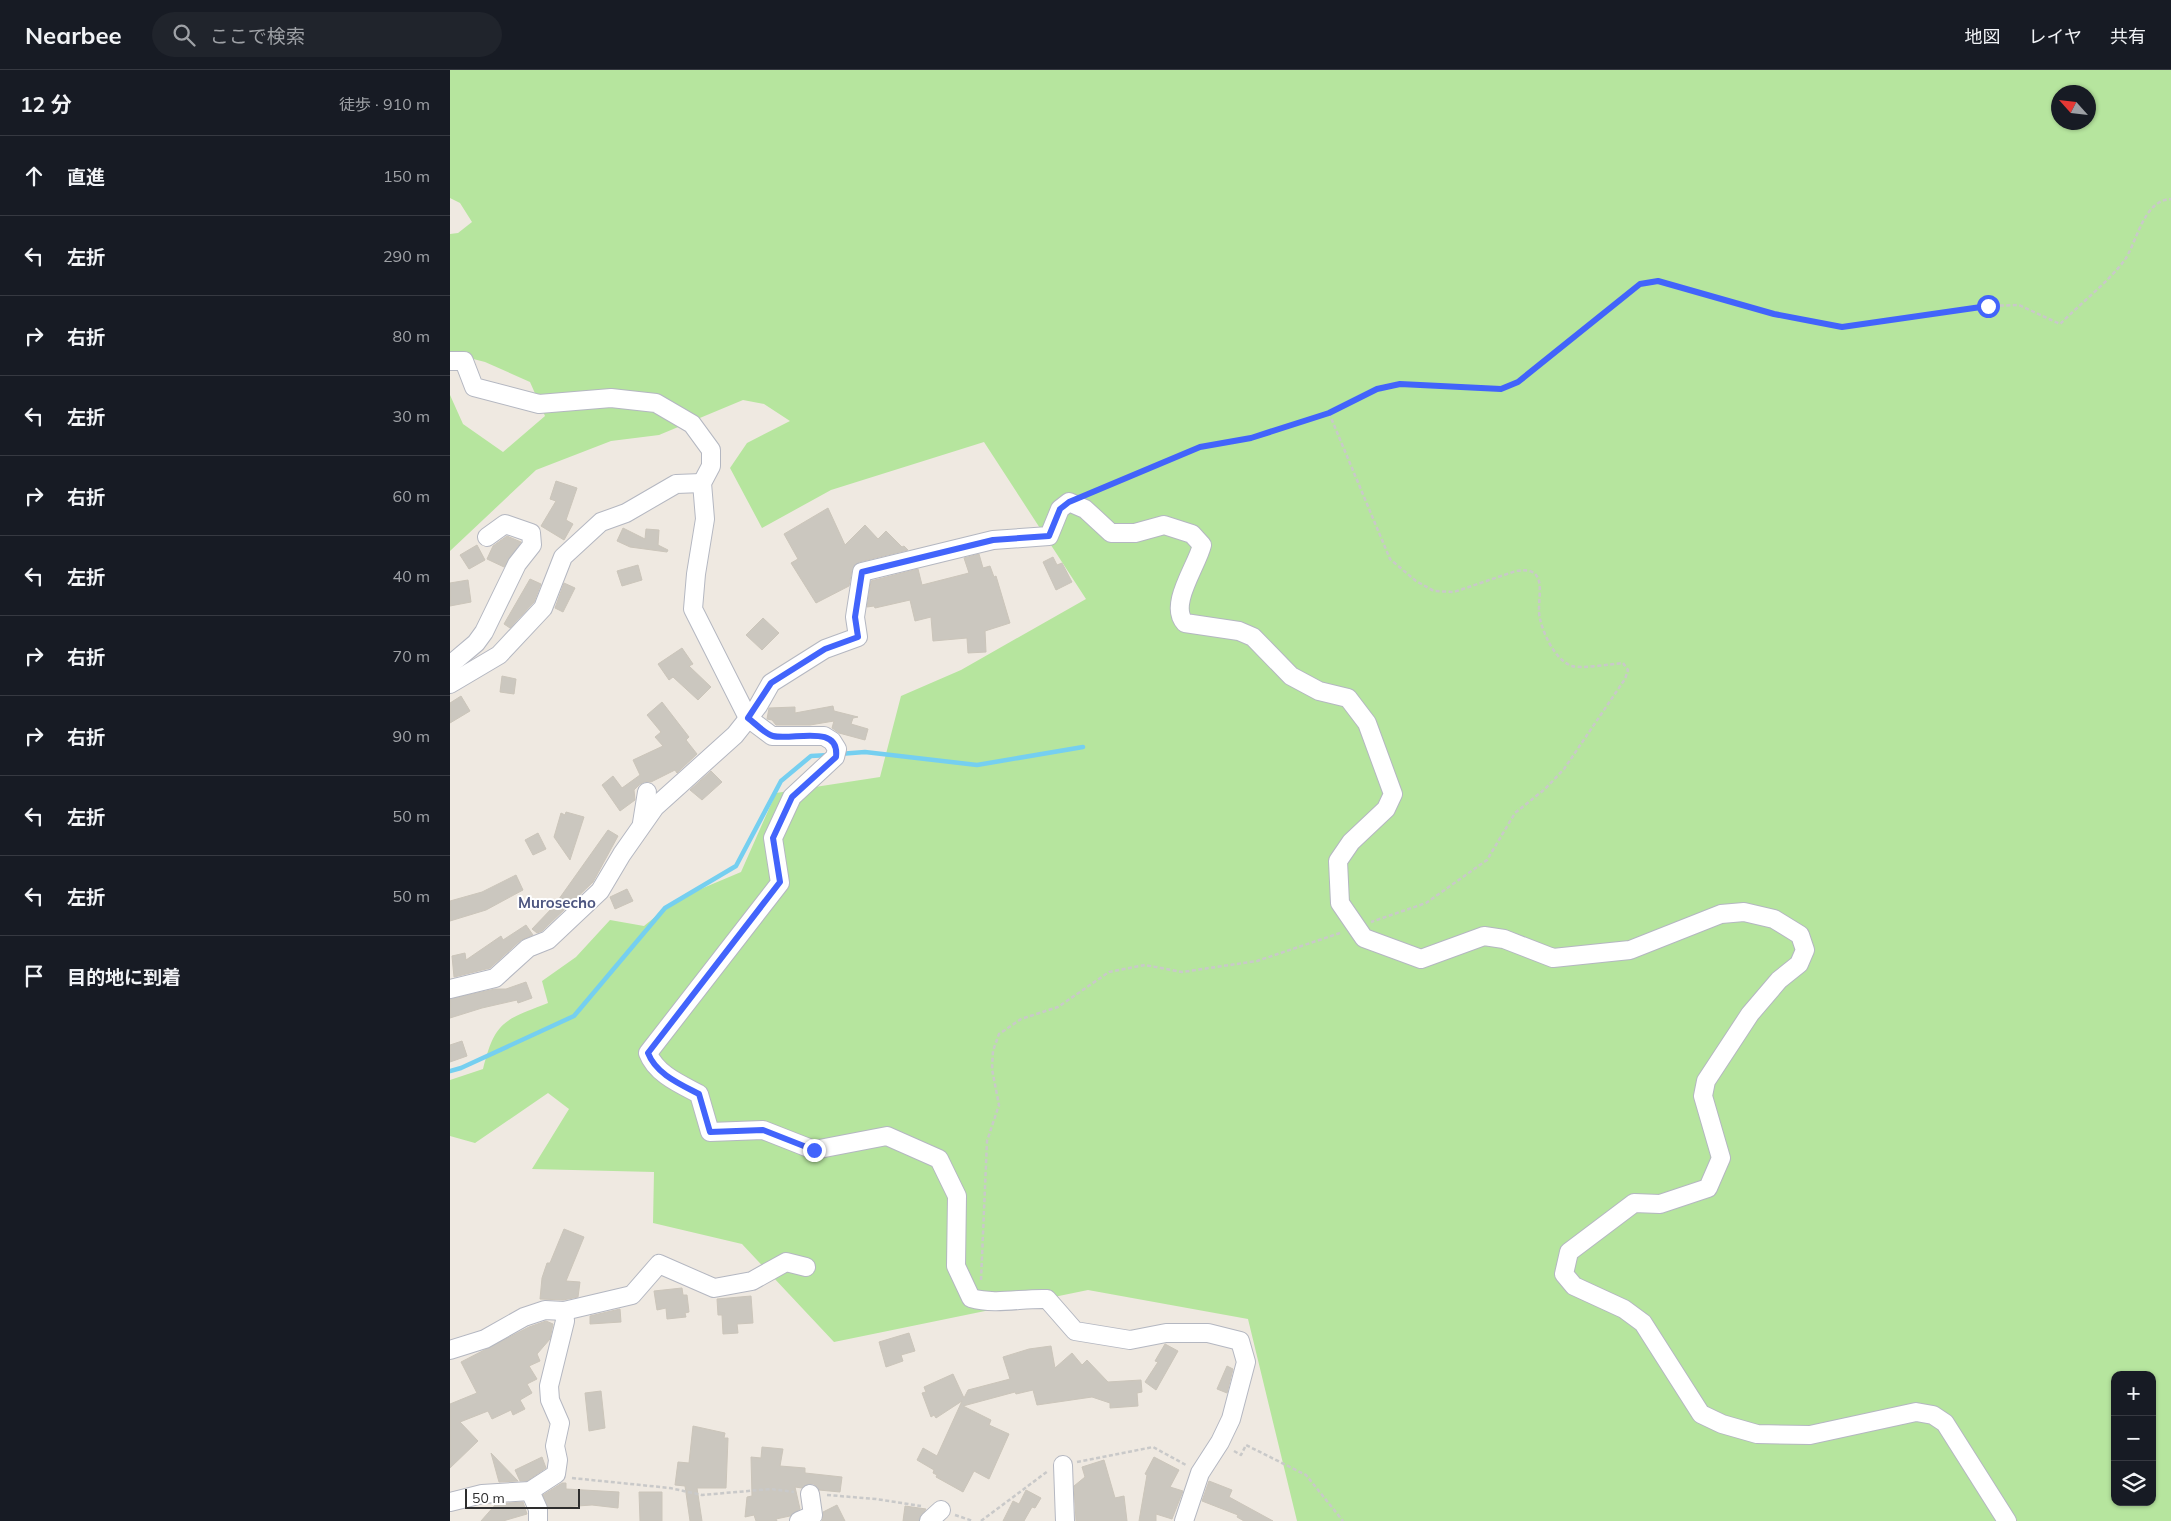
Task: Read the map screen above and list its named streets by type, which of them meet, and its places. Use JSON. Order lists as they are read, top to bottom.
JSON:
{
  "districts": ["Murosecho"],
  "scale_bar": "50 m",
  "north": "top left",
  "page": {
    "header": "Nearbee",
    "search": "ここで検索",
    "nav": ["地図", "レイヤ", "共有"],
    "heading": ["12 分", "徒歩 · 910 m"],
    "list": [
      ["直進", "150 m"],
      ["左折", "290 m"],
      ["右折", "80 m"],
      ["左折", "30 m"],
      ["右折", "60 m"],
      ["左折", "40 m"],
      ["右折", "70 m"],
      ["右折", "90 m"],
      ["左折", "50 m"],
      ["左折", "50 m"],
      "目的地に到着"
    ],
    "map_buttons": ["+", "−"],
    "scale": "50 m"
  }
}
